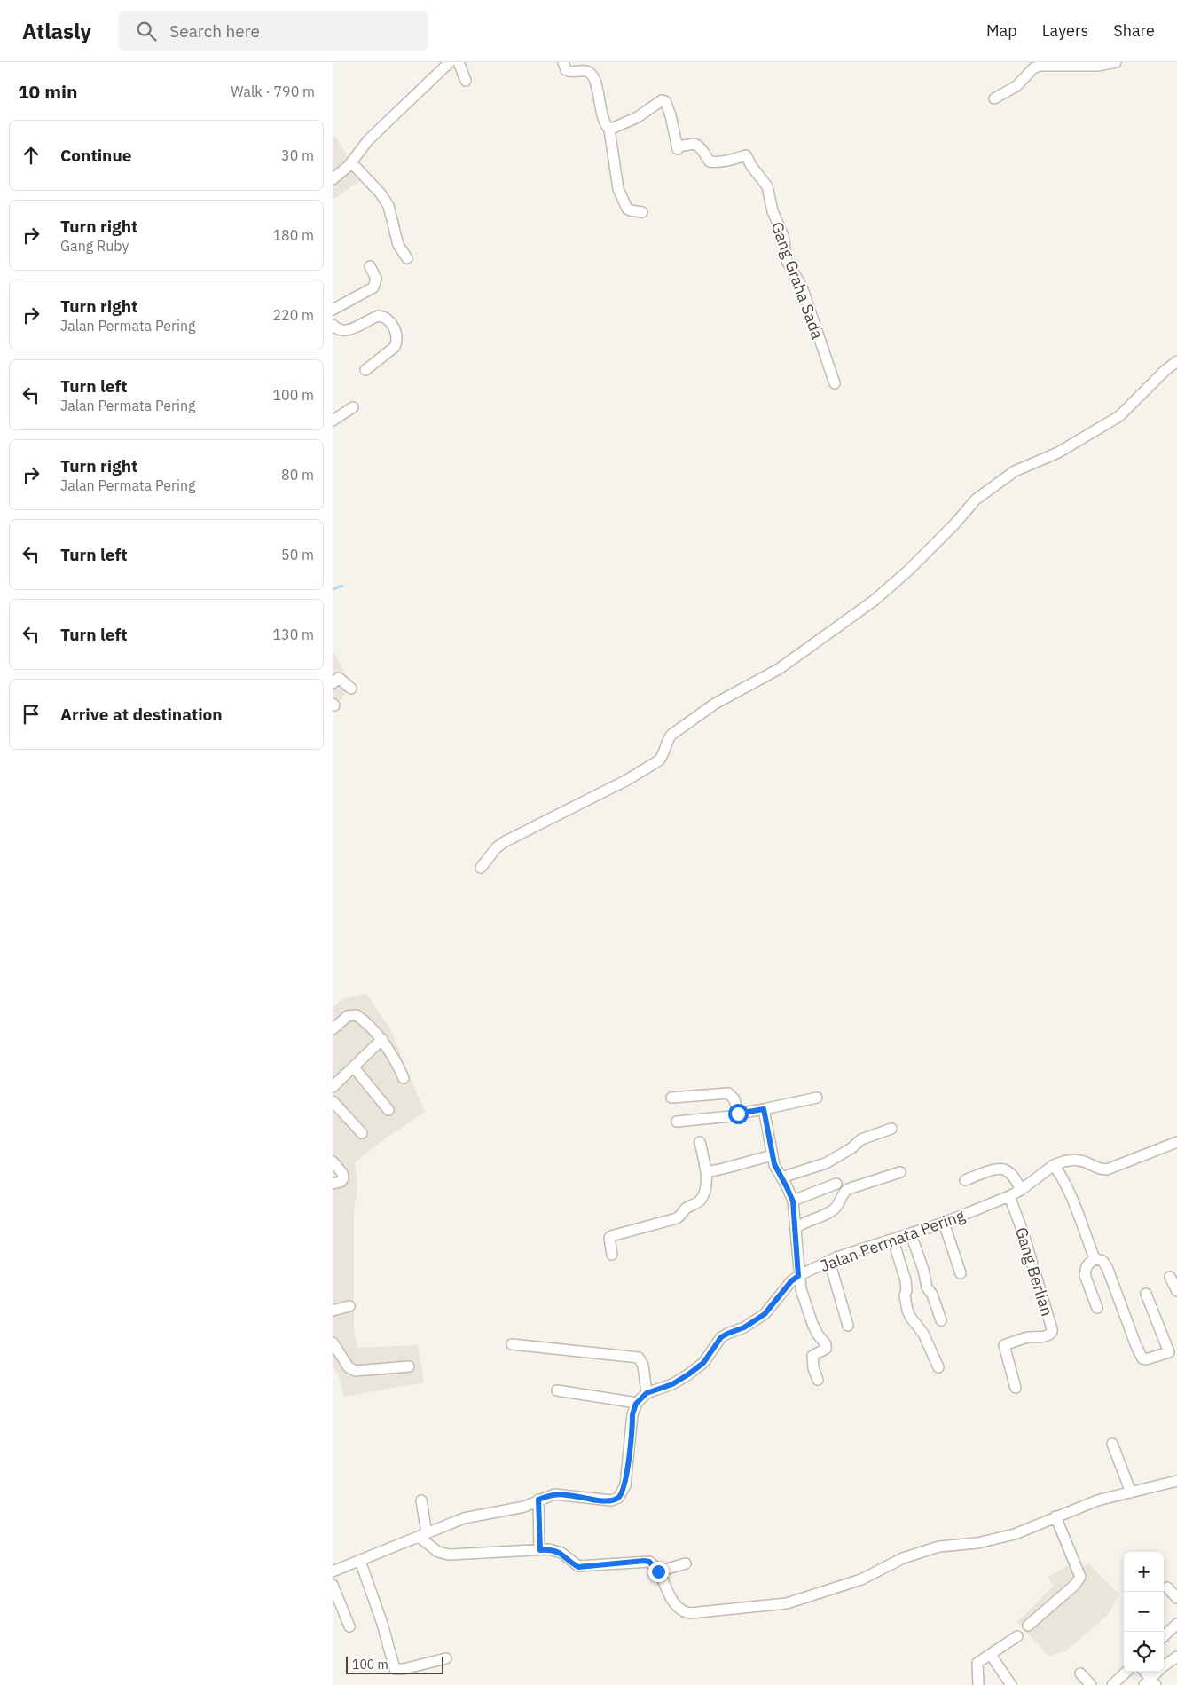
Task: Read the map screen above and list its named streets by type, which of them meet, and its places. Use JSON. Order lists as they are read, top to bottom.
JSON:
{
  "streets": {
    "street": ["Gang Graha Sada", "Jalan Permata Pering", "Gang Berlian"]
  },
  "crossings": [
    ["Jalan Permata Pering", "Gang Berlian"]
  ],
  "scale_bar": "100 m",
  "page": {
    "header": "Atlasly",
    "search": "Search here",
    "nav": ["Map", "Layers", "Share"],
    "heading": ["10 min", "Walk · 790 m"],
    "list": [
      ["Continue", "30 m"],
      ["Turn right", "Gang Ruby", "180 m"],
      ["Turn right", "Jalan Permata Pering", "220 m"],
      ["Turn left", "Jalan Permata Pering", "100 m"],
      ["Turn right", "Jalan Permata Pering", "80 m"],
      ["Turn left", "50 m"],
      ["Turn left", "130 m"],
      "Arrive at destination"
    ],
    "map_buttons": ["+", "−"],
    "scale": "100 m"
  }
}
